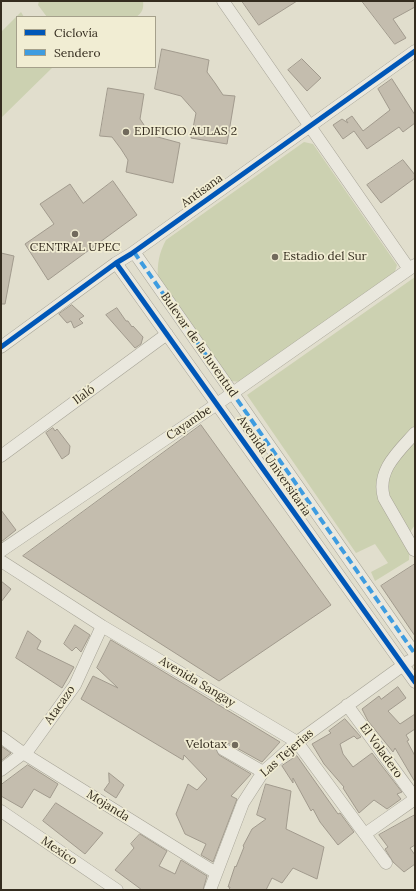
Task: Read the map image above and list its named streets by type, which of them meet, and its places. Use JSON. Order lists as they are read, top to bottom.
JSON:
{
  "streets": {
    "street": [
      "Antisana",
      "Bulevar de la Juventud",
      "Ilaló",
      "Cayambe",
      "Avenida Universitaria",
      "Avenida Sangay",
      "Atacazo",
      "El Voladero",
      "Las Tejerias",
      "Mojanda",
      "Mexico"
    ]
  },
  "crossings": [
    ["Antisana", "Bulevar de la Juventud"],
    ["Antisana", "Avenida Universitaria"],
    ["Bulevar de la Juventud", "Cayambe"],
    ["Bulevar de la Juventud", "Las Tejerias"],
    ["Ilaló", "Avenida Universitaria"],
    ["Cayambe", "Avenida Universitaria"],
    ["Avenida Universitaria", "Las Tejerias"],
    ["Avenida Sangay", "Atacazo"],
    ["Avenida Sangay", "Las Tejerias"],
    ["Atacazo", "Mojanda"],
    ["El Voladero", "Las Tejerias"],
    ["Las Tejerias", "Mojanda"]
  ],
  "places": [
    "EDIFICIO AULAS 2",
    "CENTRAL UPEC",
    "Estadio del Sur",
    "Velotax"
  ],
  "legend": ["Ciclovía", "Sendero"]
}
